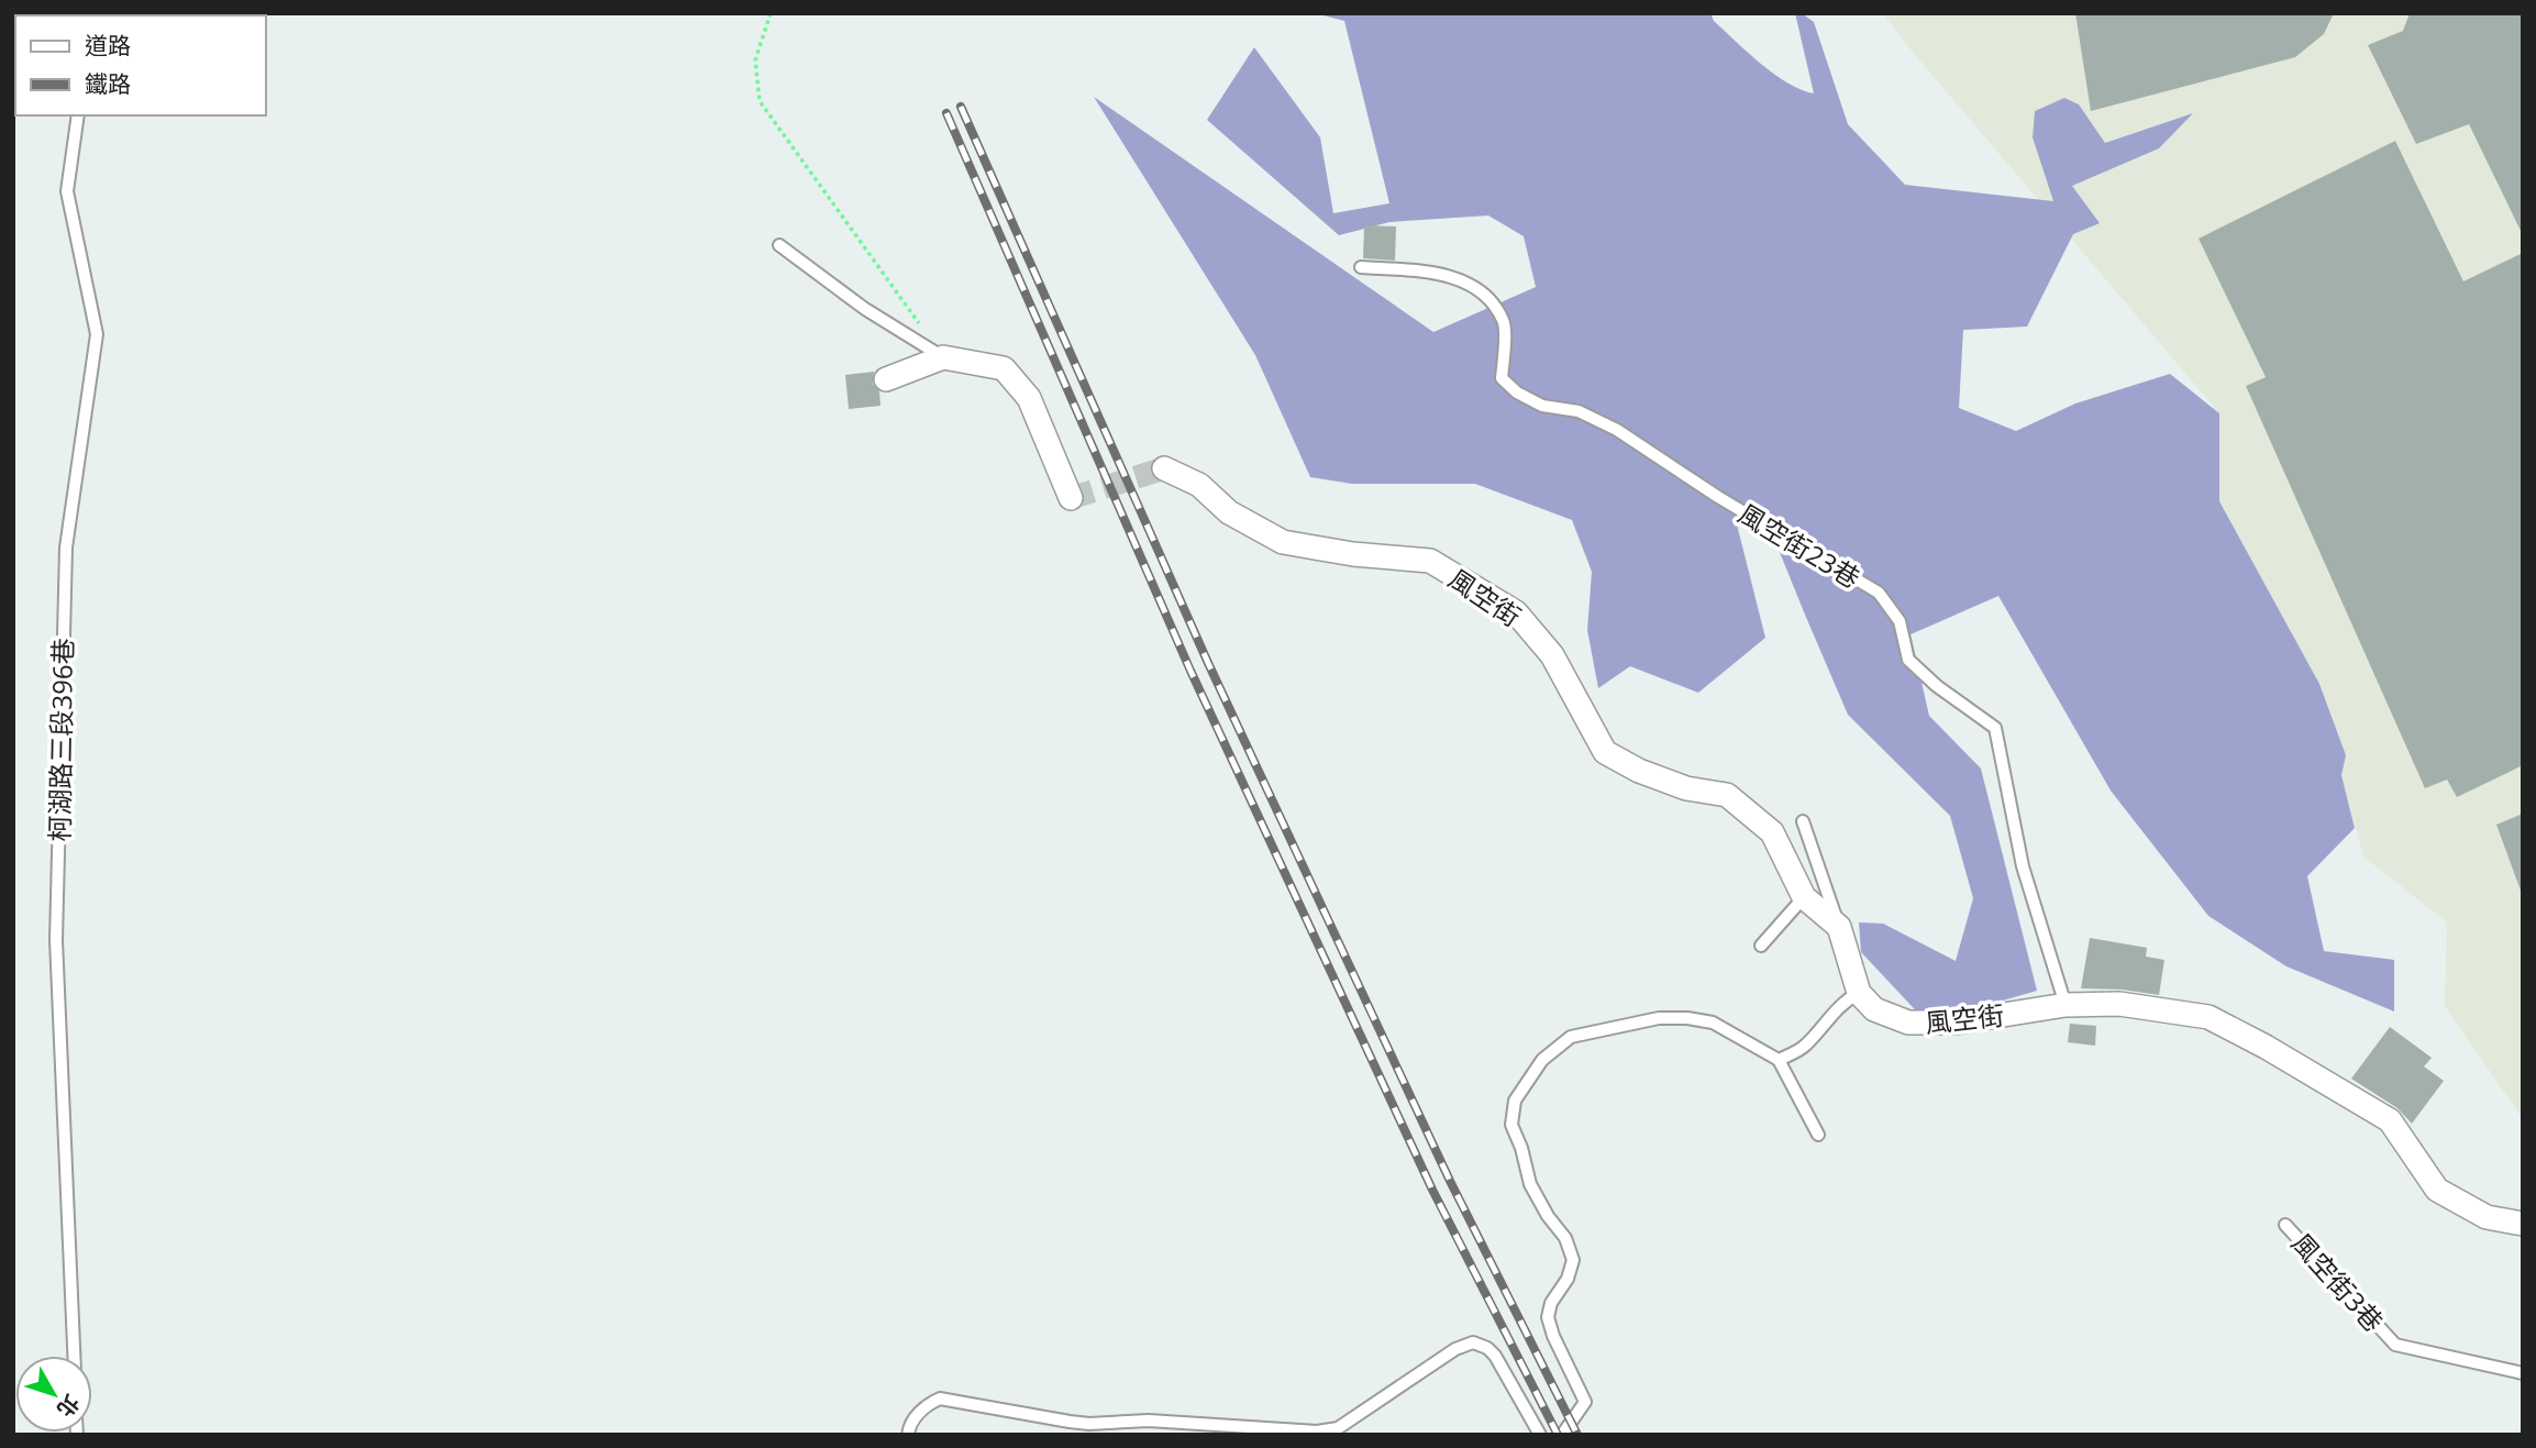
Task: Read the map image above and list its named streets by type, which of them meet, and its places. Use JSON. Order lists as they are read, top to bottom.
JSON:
{
  "streets": {
    "street": ["風空街"],
    "lane": ["風空街23巷", "柯湖路三段396巷", "風空街3巷"]
  },
  "crossings": [
    ["風空街23巷", "風空街"]
  ],
  "legend": ["道路", "鐵路"],
  "north": "bottom right"
}
